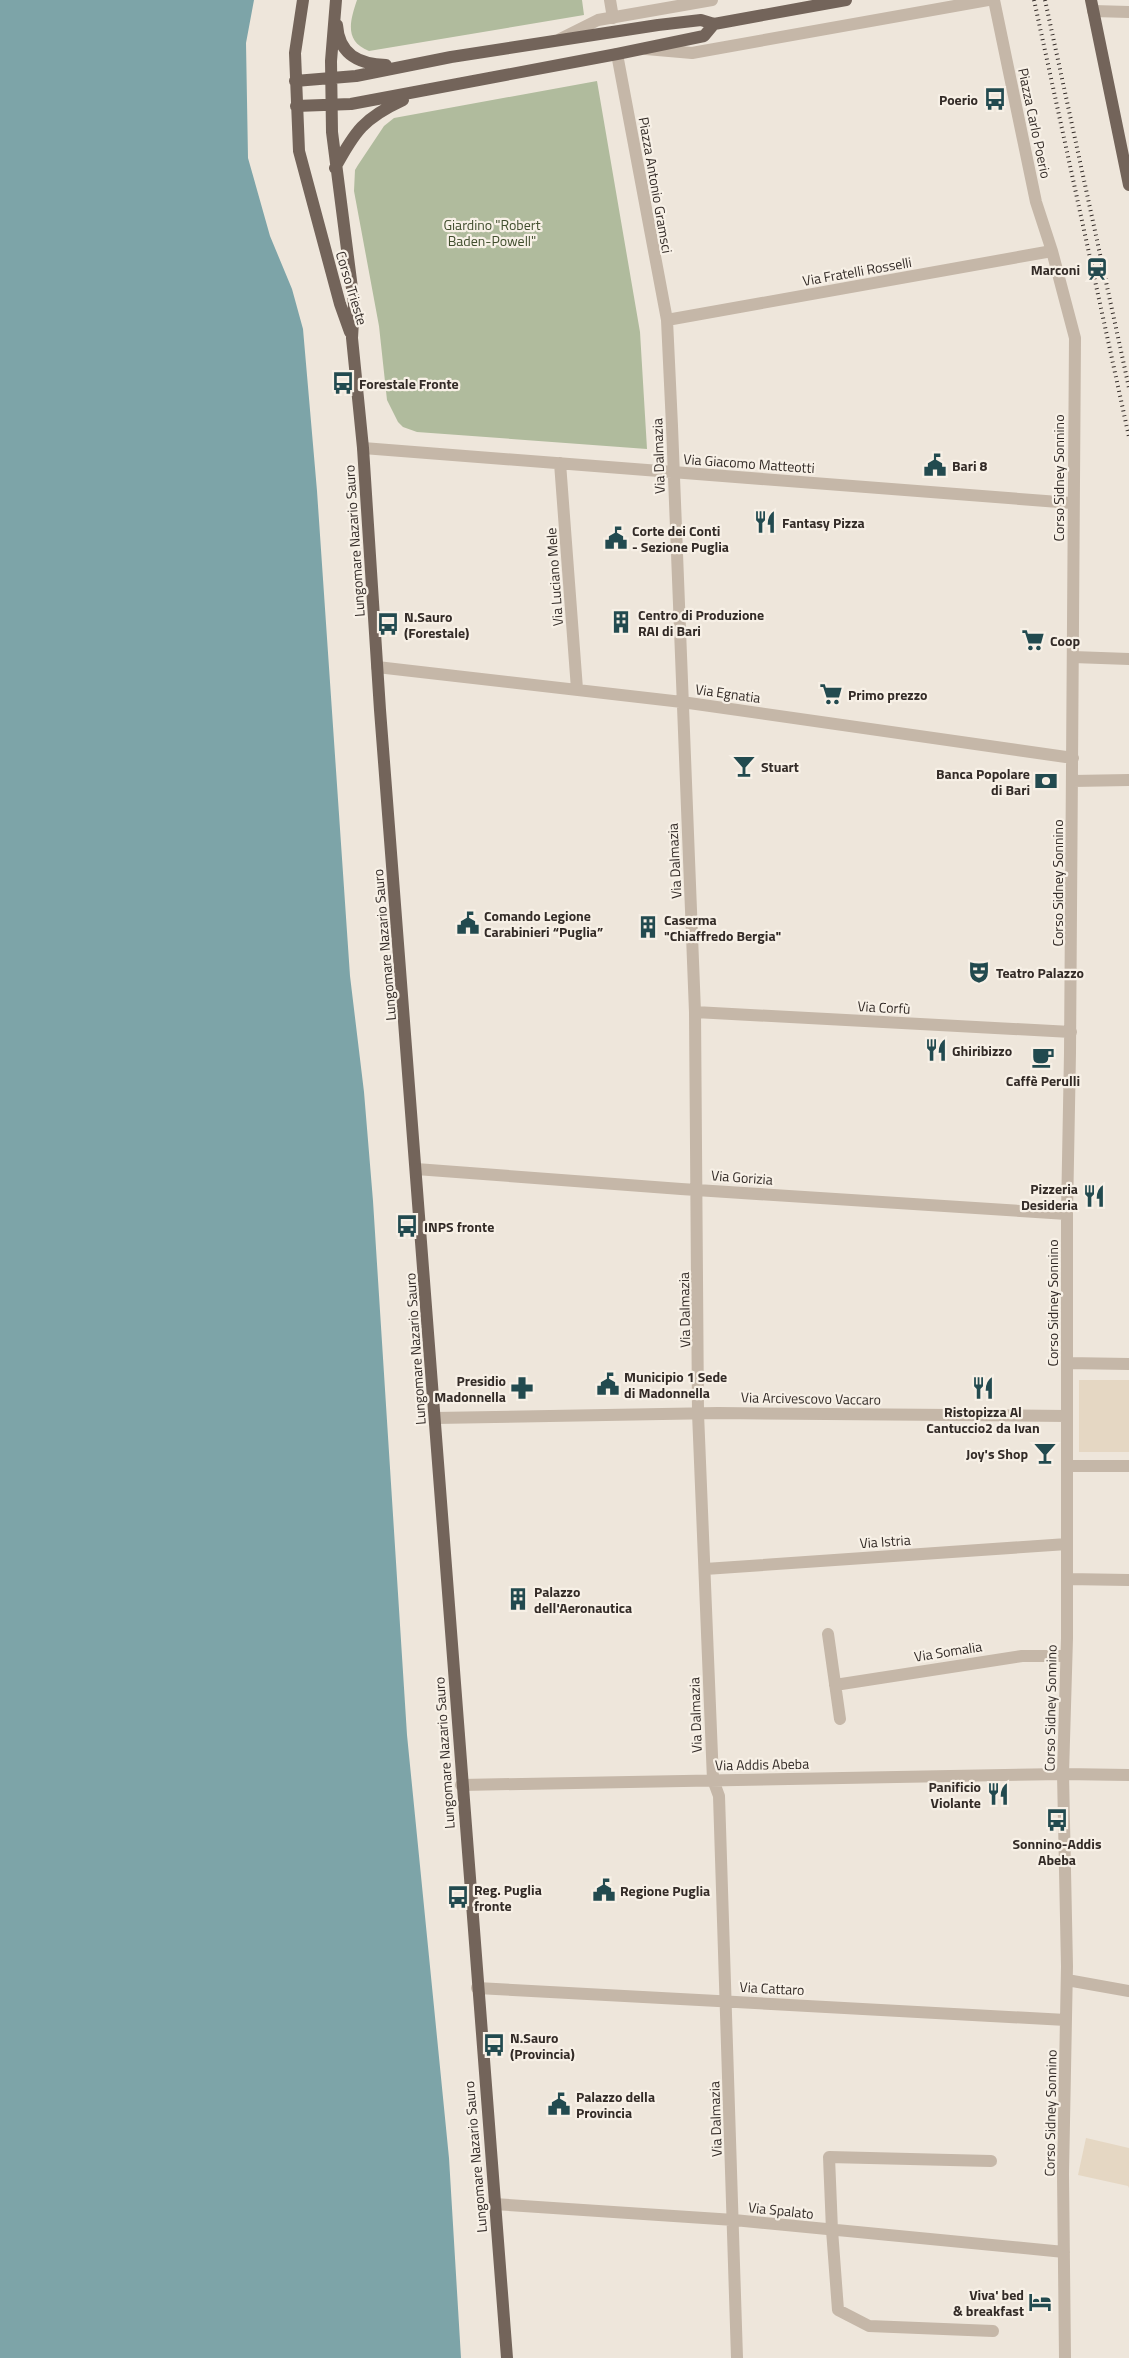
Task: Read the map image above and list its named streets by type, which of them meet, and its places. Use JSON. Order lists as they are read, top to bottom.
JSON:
{
  "streets": {
    "main road": ["Corso Trieste", "Lungomare Nazario Sauro"],
    "street": [
      "Piazza Carlo Poerio",
      "Piazza Antonio Gramsci",
      "Via Fratelli Rosselli",
      "Via Dalmazia",
      "Via Giacomo Matteotti",
      "Corso Sidney Sonnino",
      "Via Luciano Mele",
      "Via Egnatia",
      "Via Corfù",
      "Via Gorizia",
      "Via Arcivescovo Vaccaro",
      "Via Istria",
      "Via Somalia",
      "Via Addis Abeba",
      "Via Cattaro",
      "Via Spalato"
    ]
  },
  "crossings": [
    ["Piazza Carlo Poerio", "Via Fratelli Rosselli"],
    ["Piazza Carlo Poerio", "Corso Sidney Sonnino"],
    ["Piazza Antonio Gramsci", "Via Fratelli Rosselli"],
    ["Piazza Antonio Gramsci", "Via Dalmazia"],
    ["Via Fratelli Rosselli", "Via Dalmazia"],
    ["Via Fratelli Rosselli", "Corso Sidney Sonnino"],
    ["Corso Trieste", "Lungomare Nazario Sauro"],
    ["Via Dalmazia", "Via Giacomo Matteotti"],
    ["Via Dalmazia", "Via Egnatia"],
    ["Via Dalmazia", "Via Corfù"],
    ["Via Dalmazia", "Via Gorizia"],
    ["Via Dalmazia", "Via Arcivescovo Vaccaro"],
    ["Via Dalmazia", "Via Istria"],
    ["Via Dalmazia", "Via Addis Abeba"],
    ["Via Dalmazia", "Via Cattaro"],
    ["Via Dalmazia", "Via Spalato"],
    ["Via Giacomo Matteotti", "Corso Sidney Sonnino"],
    ["Via Giacomo Matteotti", "Lungomare Nazario Sauro"],
    ["Via Giacomo Matteotti", "Via Luciano Mele"],
    ["Corso Sidney Sonnino", "Via Egnatia"],
    ["Corso Sidney Sonnino", "Via Corfù"],
    ["Corso Sidney Sonnino", "Via Gorizia"],
    ["Corso Sidney Sonnino", "Via Arcivescovo Vaccaro"],
    ["Corso Sidney Sonnino", "Via Istria"],
    ["Corso Sidney Sonnino", "Via Somalia"],
    ["Corso Sidney Sonnino", "Via Addis Abeba"],
    ["Corso Sidney Sonnino", "Via Cattaro"],
    ["Corso Sidney Sonnino", "Via Spalato"],
    ["Lungomare Nazario Sauro", "Via Egnatia"],
    ["Lungomare Nazario Sauro", "Via Gorizia"],
    ["Lungomare Nazario Sauro", "Via Arcivescovo Vaccaro"],
    ["Lungomare Nazario Sauro", "Via Addis Abeba"],
    ["Lungomare Nazario Sauro", "Via Cattaro"],
    ["Lungomare Nazario Sauro", "Via Spalato"],
    ["Via Luciano Mele", "Via Egnatia"]
  ],
  "parks": ["Giardino \"Robert Baden-Powell\""],
  "places": {
    "bus stop": [
      "Poerio",
      "Forestale Fronte",
      "N.Sauro (Forestale)",
      "INPS fronte",
      "Sonnino-Addis Abeba",
      "Reg. Puglia fronte",
      "N.Sauro (Provincia)"
    ],
    "station": ["Marconi"],
    "public building": [
      "Bari 8",
      "Corte dei Conti - Sezione Puglia",
      "Comando Legione Carabinieri “Puglia”",
      "Municipio 1 Sede di Madonnella",
      "Regione Puglia",
      "Palazzo della Provincia"
    ],
    "restaurant": [
      "Fantasy Pizza",
      "Ghiribizzo",
      "Pizzeria Desideria",
      "Ristopizza Al Cantuccio2 da Ivan",
      "Panificio Violante"
    ],
    "building": ["Centro di Produzione RAI di Bari", "Caserma \"Chiaffredo Bergia\"", "Palazzo dell'Aeronautica"],
    "supermarket": ["Coop", "Primo prezzo"],
    "bar": ["Stuart", "Joy's Shop"],
    "bank": ["Banca Popolare di Bari"],
    "theatre": ["Teatro Palazzo"],
    "cafe": ["Caffè Perulli"],
    "pharmacy": ["Presidio Madonnella"],
    "hotel": ["Viva' bed & breakfast"]
  }
}
